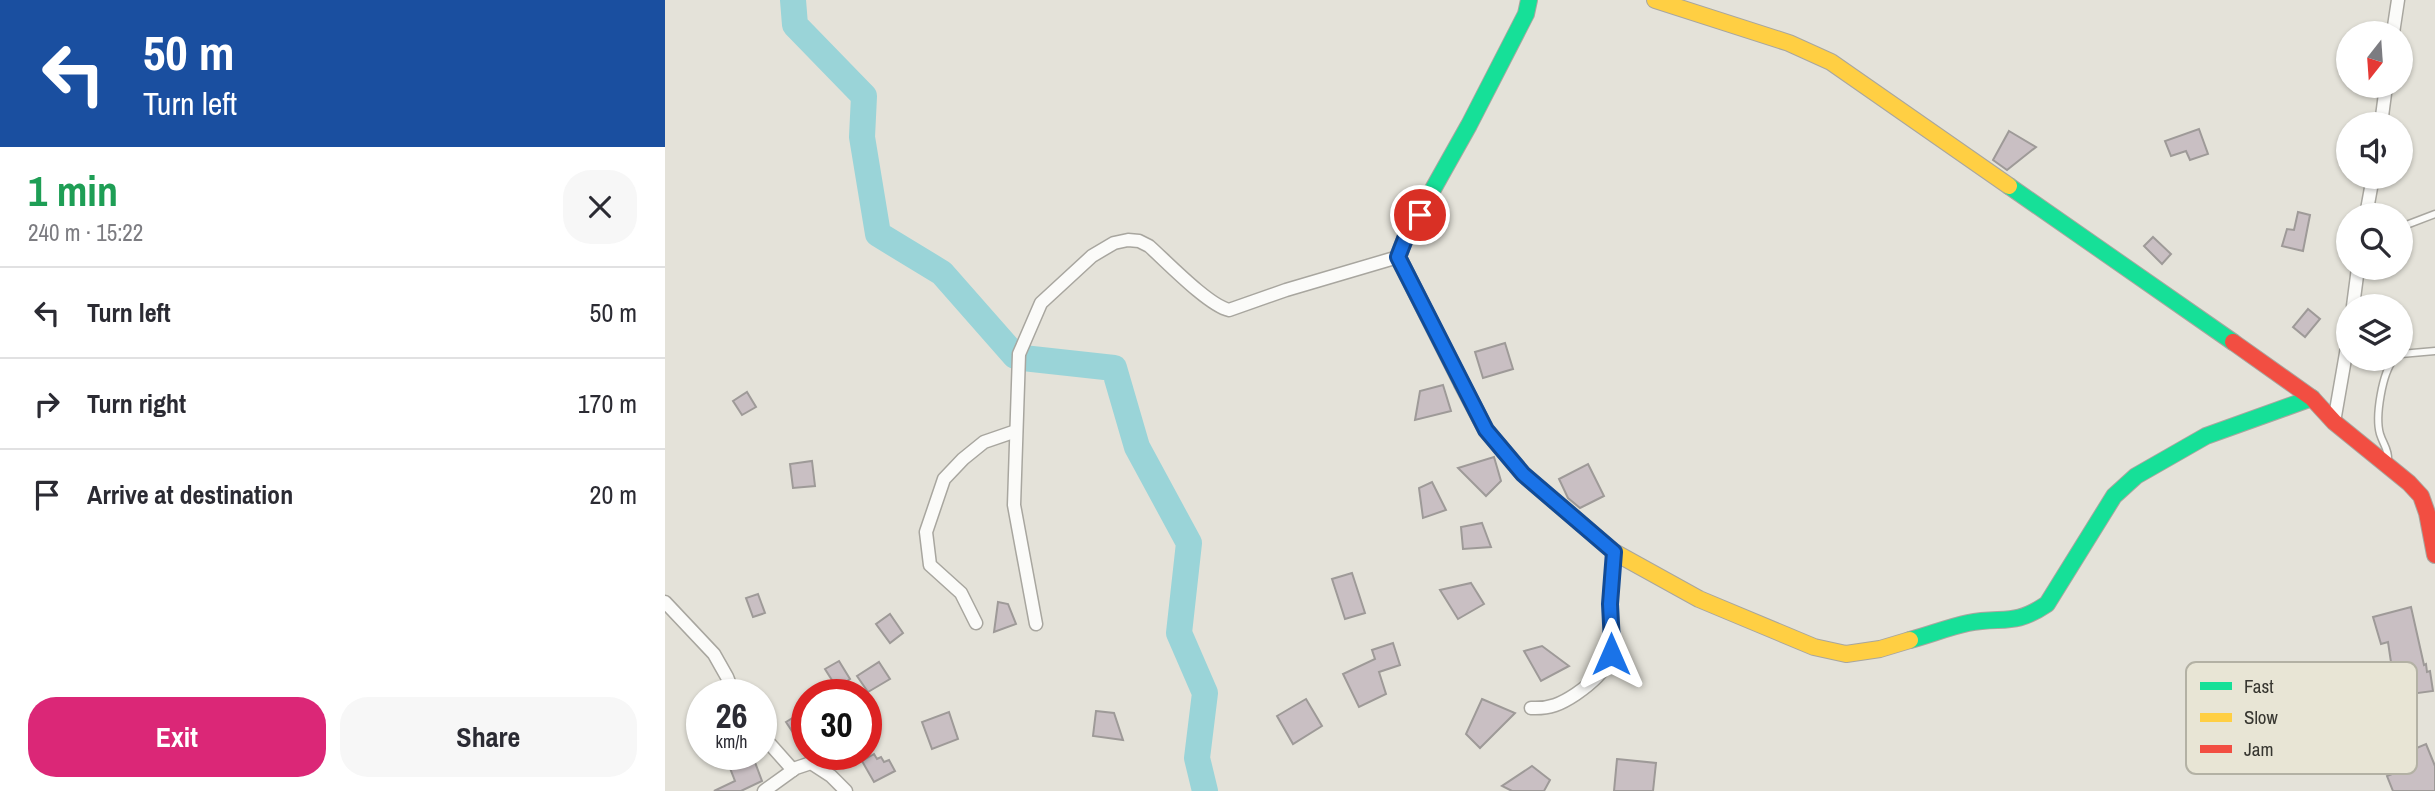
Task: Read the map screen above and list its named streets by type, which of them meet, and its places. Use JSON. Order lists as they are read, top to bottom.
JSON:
{
  "legend": ["Fast", "Slow", "Jam"],
  "north": "bottom",
  "page": {
    "turn": ["50 m", "Turn left"],
    "heading": ["1 min", "240 m · 15:22"],
    "list": [
      {
        "name": "Turn left",
        "value": "50 m"
      },
      {
        "name": "Turn right",
        "value": "170 m"
      },
      {
        "name": "Arrive at destination",
        "value": "20 m"
      }
    ],
    "speed": "26 km/h",
    "limit": "30",
    "buttons": ["Exit", "Share"]
  }
}
